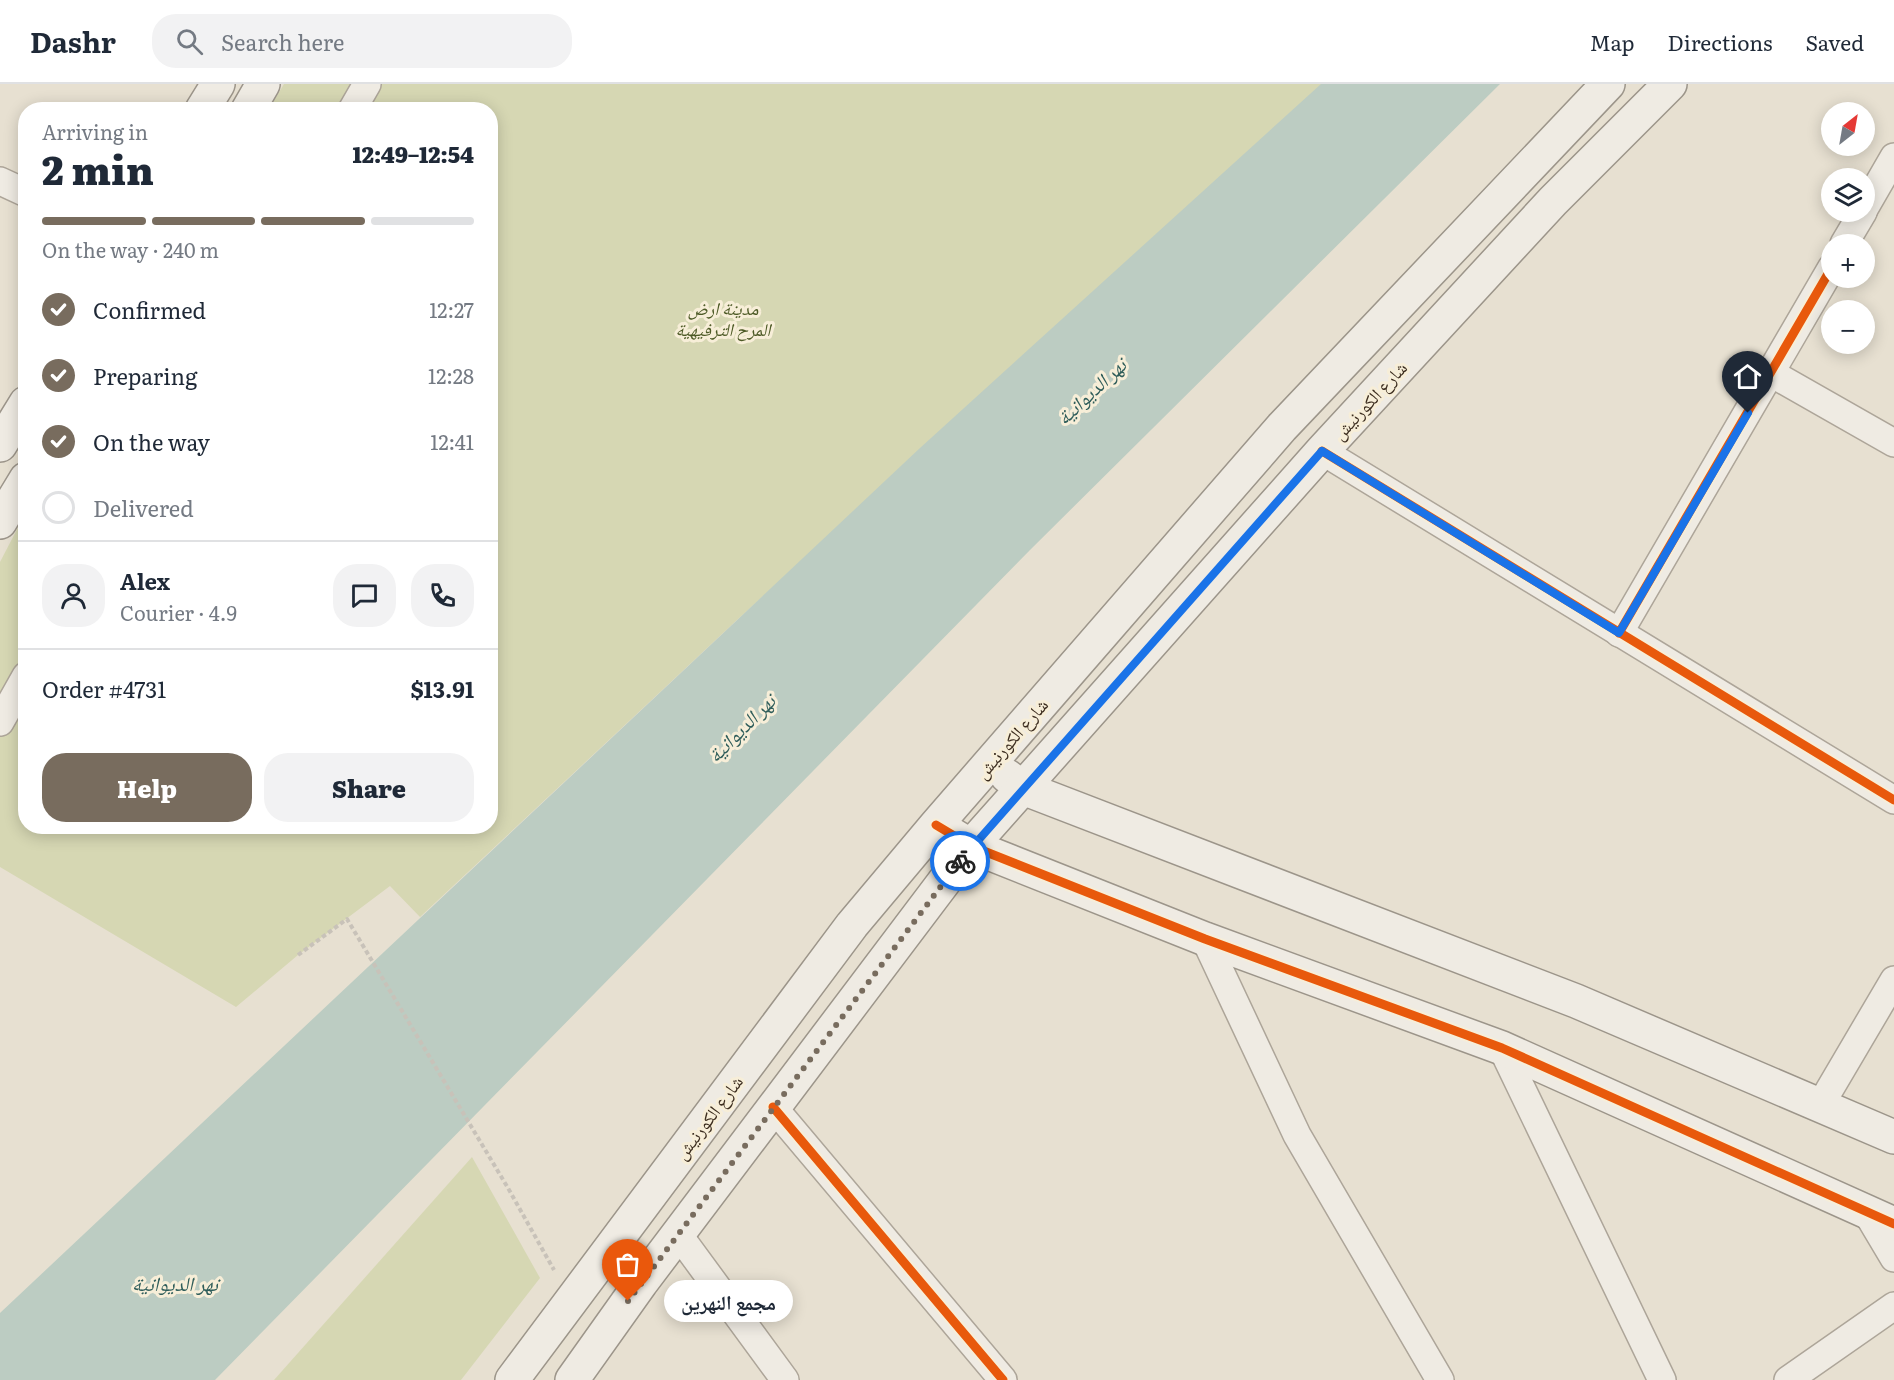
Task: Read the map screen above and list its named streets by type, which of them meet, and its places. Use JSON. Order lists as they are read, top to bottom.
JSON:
{
  "streets": {
    "main road": ["شارع الكورنيش"]
  },
  "water": ["نهر الديوانية"],
  "parks": ["مدينة ارض المرح الترفيهية"],
  "places": ["مجمع النهرين"],
  "north": "top right",
  "page": {
    "header": "Dashr",
    "search": "Search here",
    "nav": ["Map", "Directions", "Saved"],
    "map_buttons": ["+", "−"],
    "heading": ["2 min", "Arriving in", "12:49–12:54"],
    "panel": [
      "Alex",
      "Courier · 4.9",
      "Order #4731",
      "$13.91"
    ],
    "bar": "On the way · 240 m",
    "list": [
      ["Confirmed", "12:27"],
      ["Preparing", "12:28"],
      ["On the way", "12:41"],
      "Delivered"
    ],
    "buttons": ["Help", "Share"],
    "bubble": "مجمع النهرين"
  }
}
